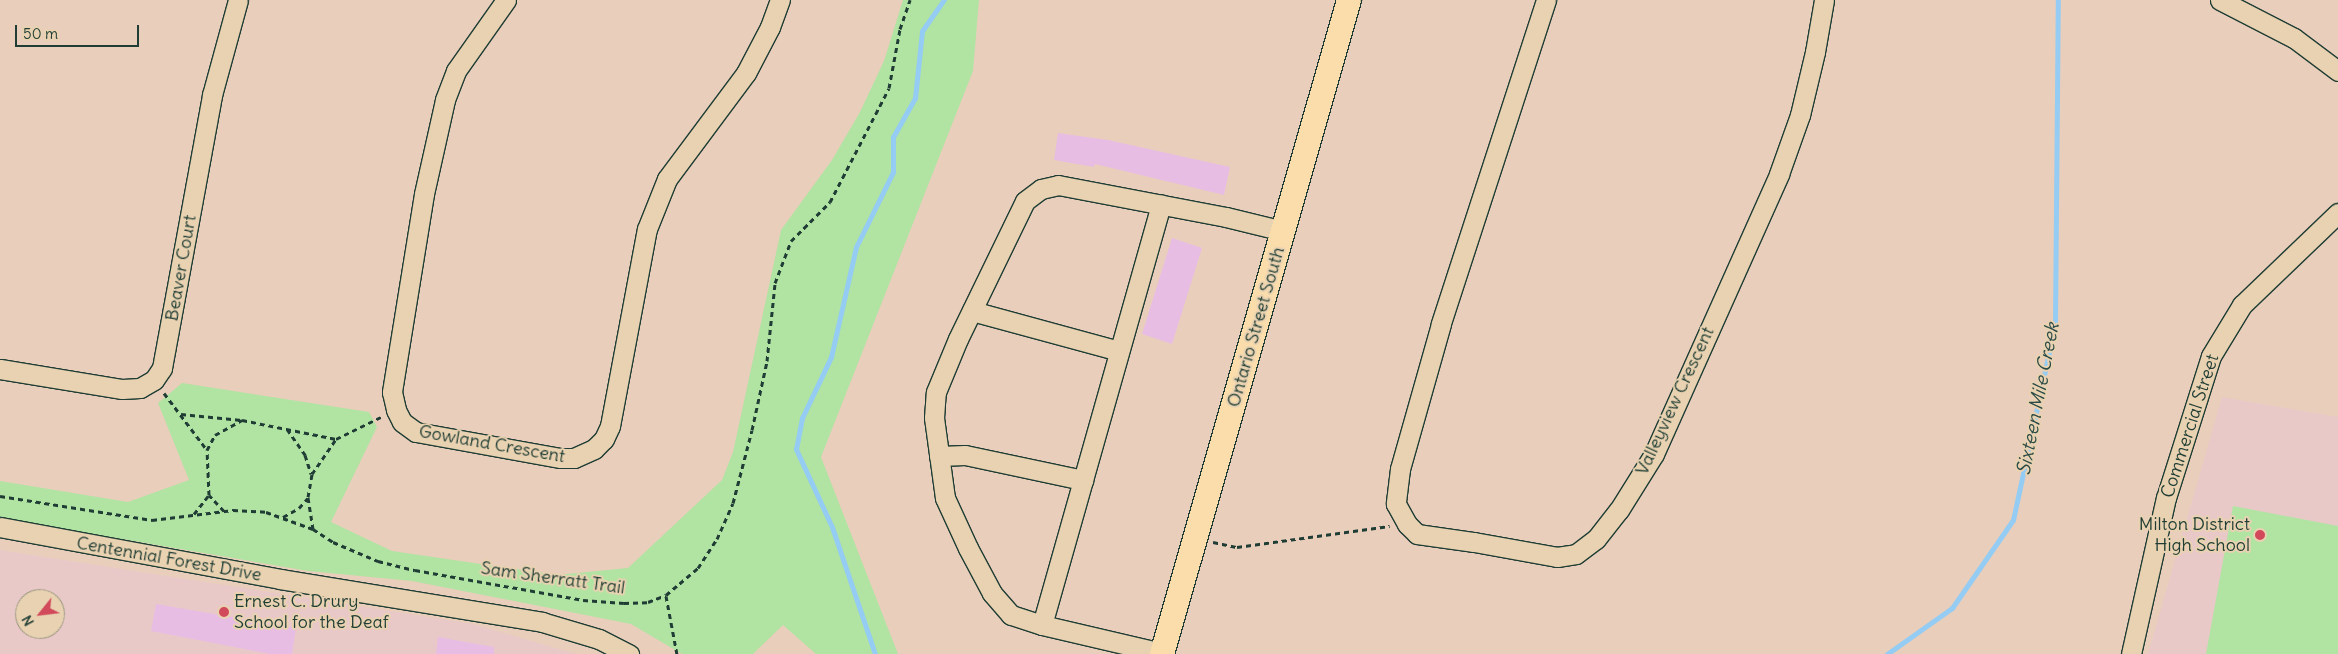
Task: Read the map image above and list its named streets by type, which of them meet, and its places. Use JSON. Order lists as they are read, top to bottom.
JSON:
{
  "streets": {
    "main road": ["Ontario Street South"],
    "street": [
      "Beaver Court",
      "Valleyview Crescent",
      "Commercial Street",
      "Gowland Crescent",
      "Centennial Forest Drive"
    ],
    "path": ["Sam Sherratt Trail"]
  },
  "water": ["Sixteen Mile Creek"],
  "places": ["Milton District High School", "Ernest C. Drury School for the Deaf"],
  "scale_bar": "50 m",
  "north": "bottom left"
}
